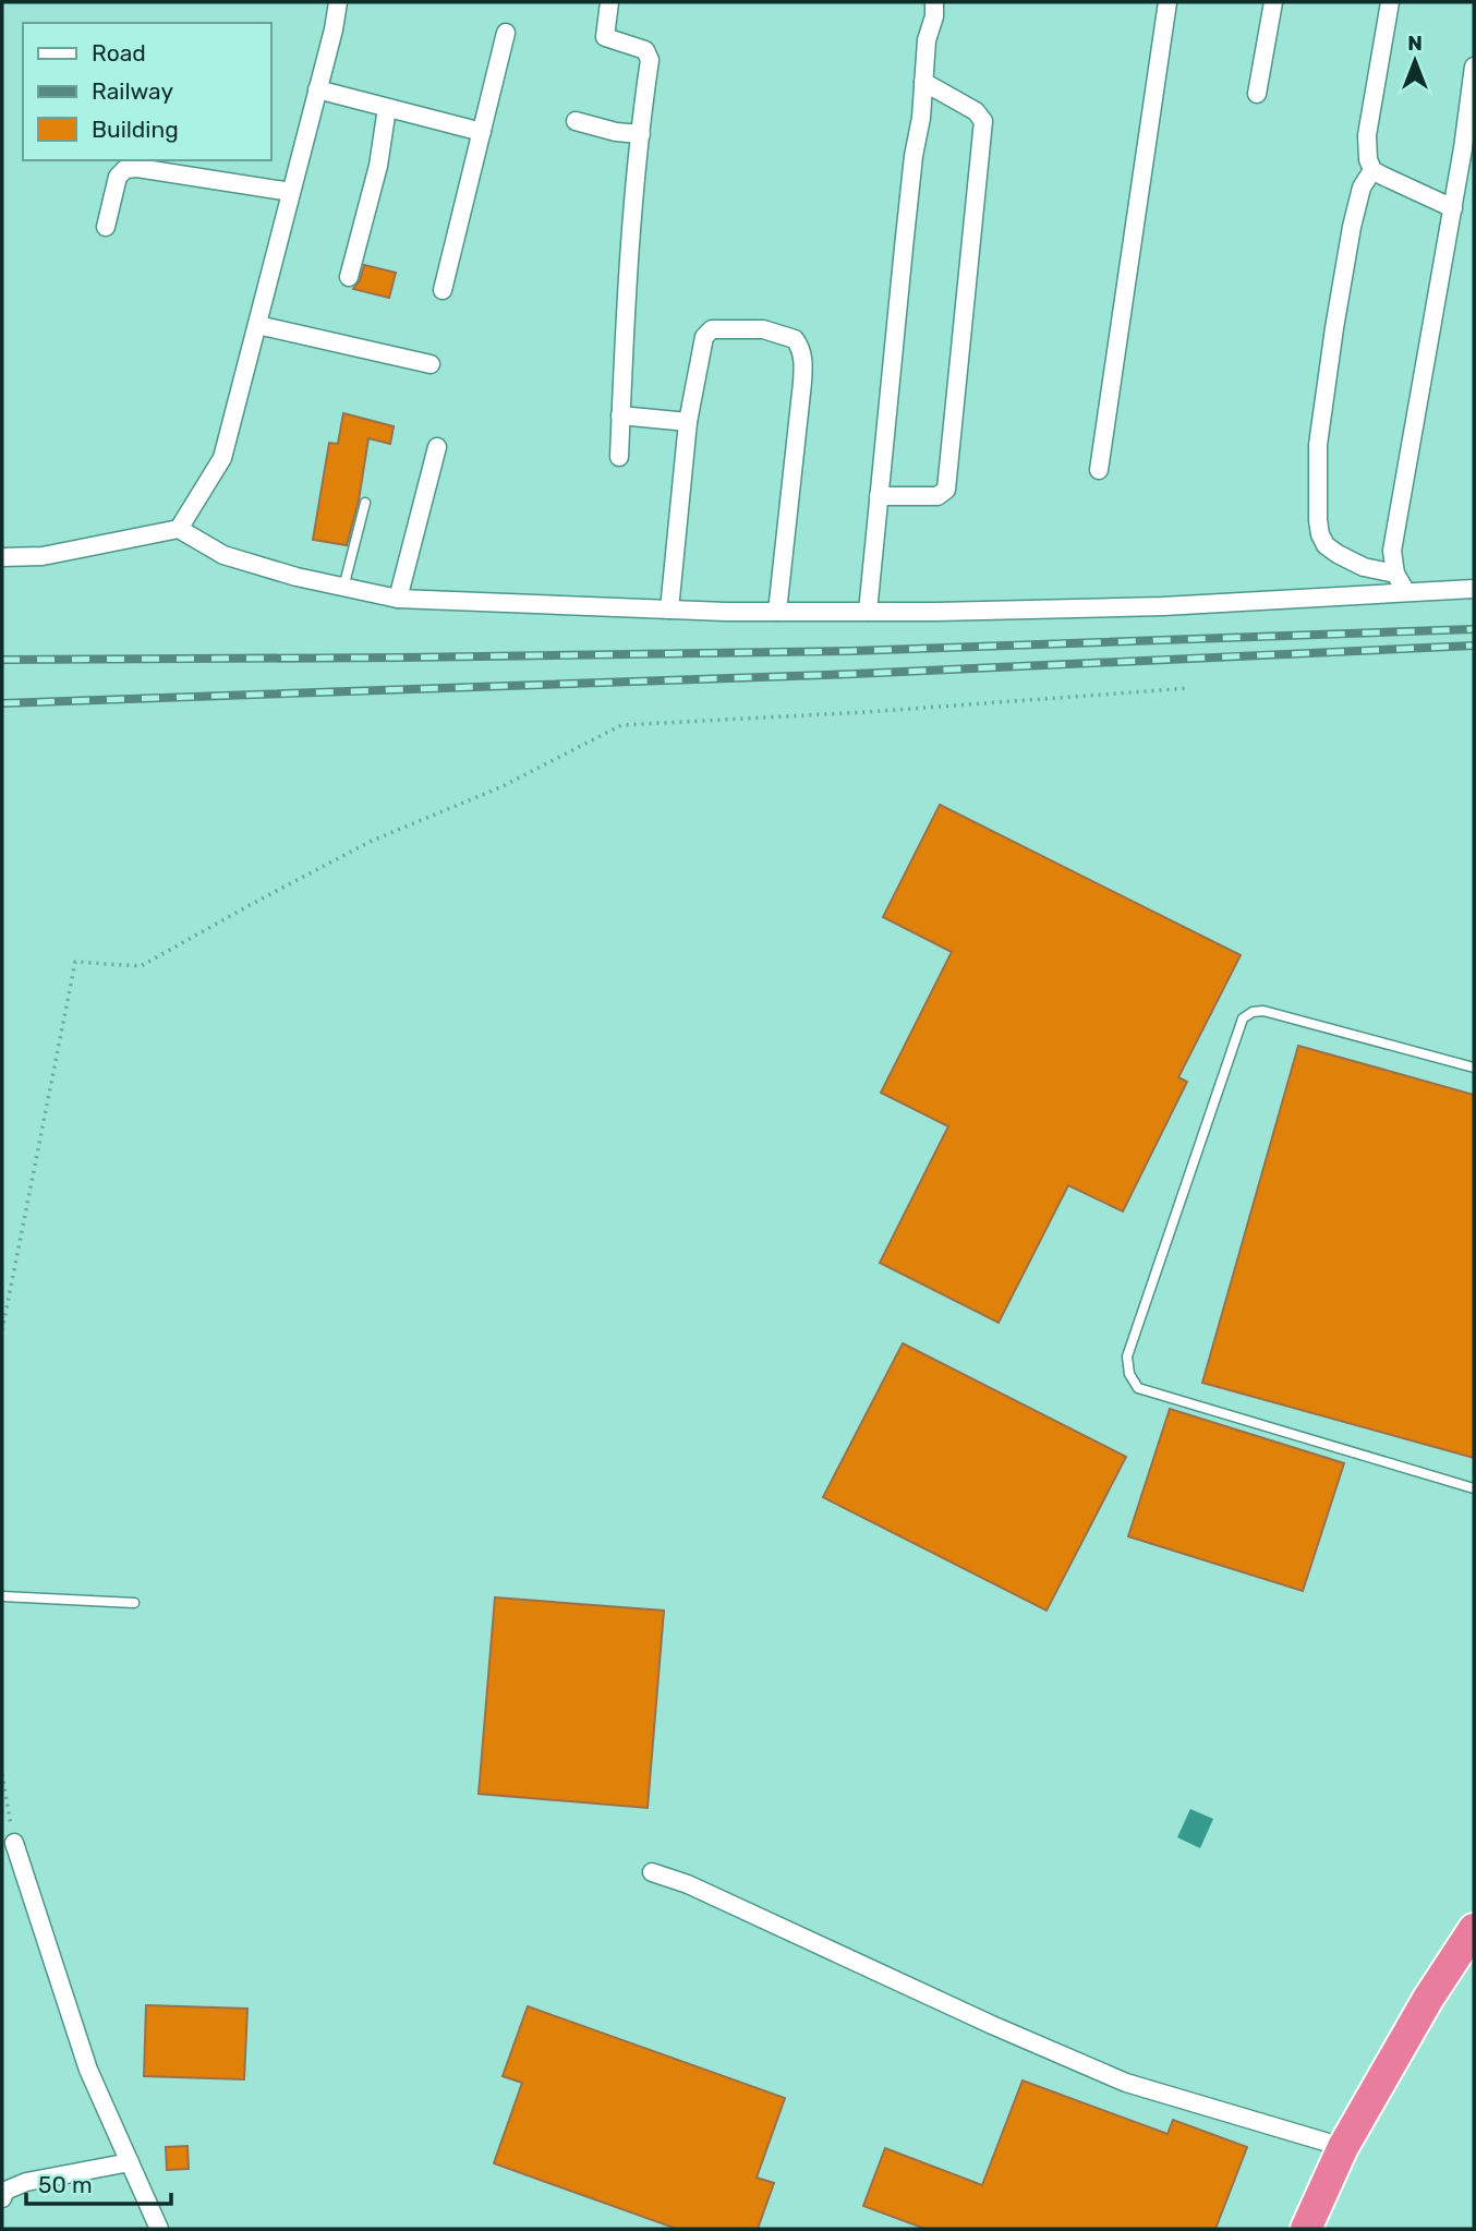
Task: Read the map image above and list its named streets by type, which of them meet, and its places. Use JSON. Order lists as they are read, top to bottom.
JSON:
{
  "legend": ["Road", "Railway", "Building"],
  "scale_bar": "50 m",
  "north": "top"
}
